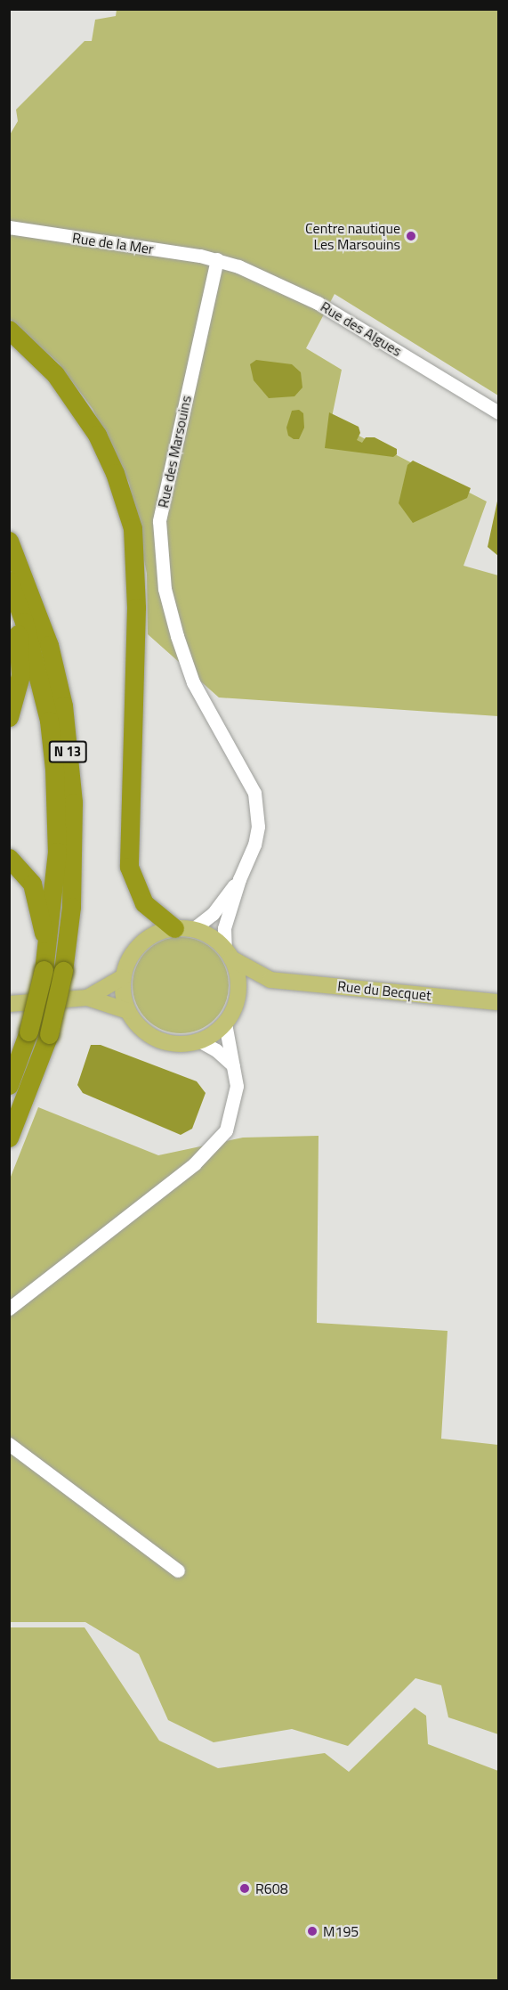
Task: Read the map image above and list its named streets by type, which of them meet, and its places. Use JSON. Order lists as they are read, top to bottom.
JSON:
{
  "streets": {
    "highway": ["N 13"],
    "main road": ["Rue du Becquet"],
    "street": ["Rue de la Mer", "Rue des Algues", "Rue des Marsouins"]
  },
  "crossings": [
    ["Rue de la Mer", "Rue des Algues"],
    ["Rue de la Mer", "Rue des Marsouins"],
    ["Rue des Algues", "Rue des Marsouins"],
    ["Rue des Marsouins", "Rue du Becquet"]
  ],
  "places": ["Centre nautique Les Marsouins", "R608", "M195"]
}
